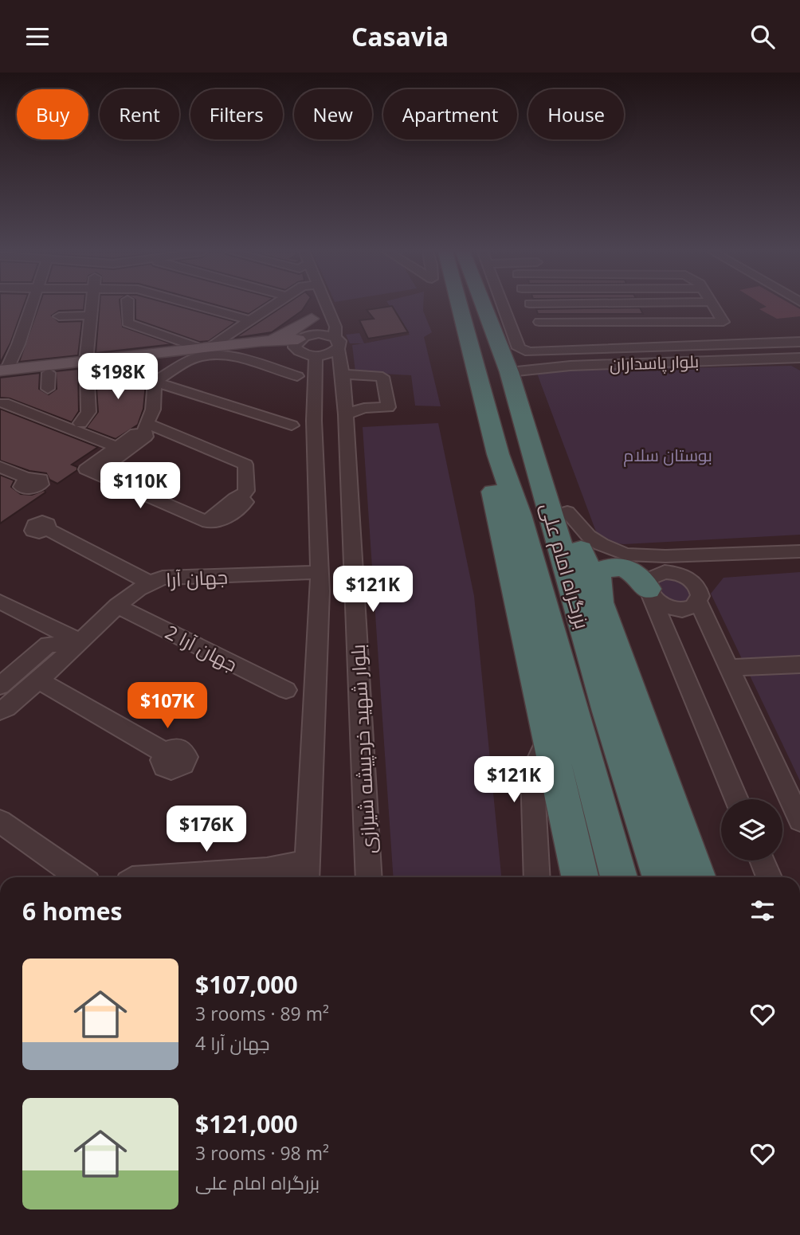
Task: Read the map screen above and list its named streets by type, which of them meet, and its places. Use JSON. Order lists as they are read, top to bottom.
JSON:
{
  "streets": {
    "highway": ["بزرگراه امام علی"],
    "street": [
      "بلوار پاسداران",
      "جهان آرا",
      "جهان آرا 2",
      "بلوار شهید خردپیشه شیرازی"
    ]
  },
  "crossings": [
    ["بلوار پاسداران", "بزرگراه امام علی"],
    ["جهان آرا", "جهان آرا 2"],
    ["جهان آرا", "بلوار شهید خردپیشه شیرازی"]
  ],
  "parks": ["بوستان سلام"],
  "page": {
    "header": "Casavia",
    "chip": [
      "Buy",
      "Rent",
      "Filters",
      "New",
      "Apartment",
      "House"
    ],
    "price": [
      "$198K",
      "$110K",
      "$121K",
      "$107K",
      "$121K",
      "$176K"
    ],
    "heading": "6 homes",
    "list": [
      {
        "name": "$107,000",
        "note": "3 rooms · 89 m² · جهان آرا 4"
      },
      {
        "name": "$121,000",
        "note": "3 rooms · 98 m² · بزرگراه امام علی"
      }
    ]
  }
}
